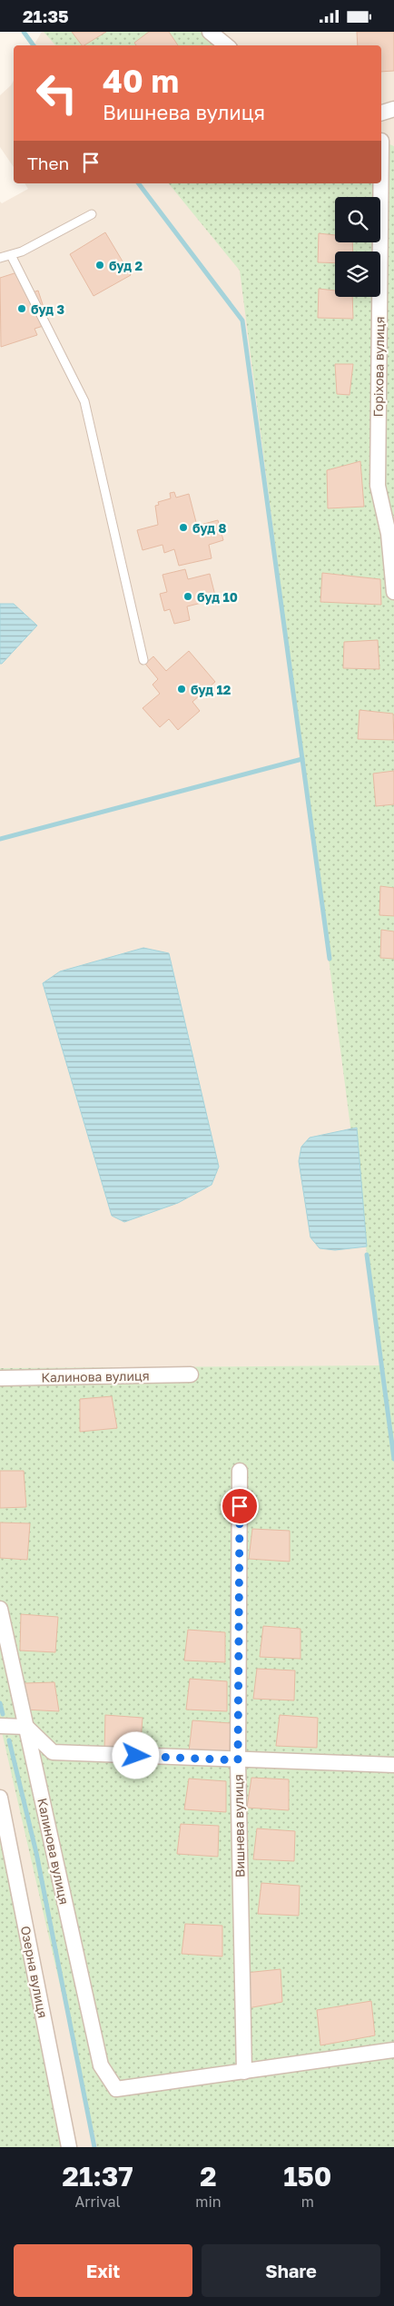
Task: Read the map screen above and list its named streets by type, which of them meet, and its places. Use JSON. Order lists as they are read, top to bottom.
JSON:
{
  "streets": {
    "street": [
      "Горіхова вулиця",
      "Калинова вулиця",
      "Вишнева вулиця",
      "Озерна вулиця"
    ]
  },
  "crossings": [
    ["Калинова вулиця", "Вишнева вулиця"]
  ],
  "places": [
    "буд 2",
    "буд 3",
    "буд 8",
    "буд 10",
    "буд 12"
  ],
  "page": {
    "status": "21:35",
    "turn": ["40 m", "Вишнева вулиця"],
    "then": "Then",
    "eta": [
      "21:37",
      "Arrival",
      "2",
      "min",
      "150",
      "m"
    ],
    "buttons": ["Exit", "Share"]
  }
}
